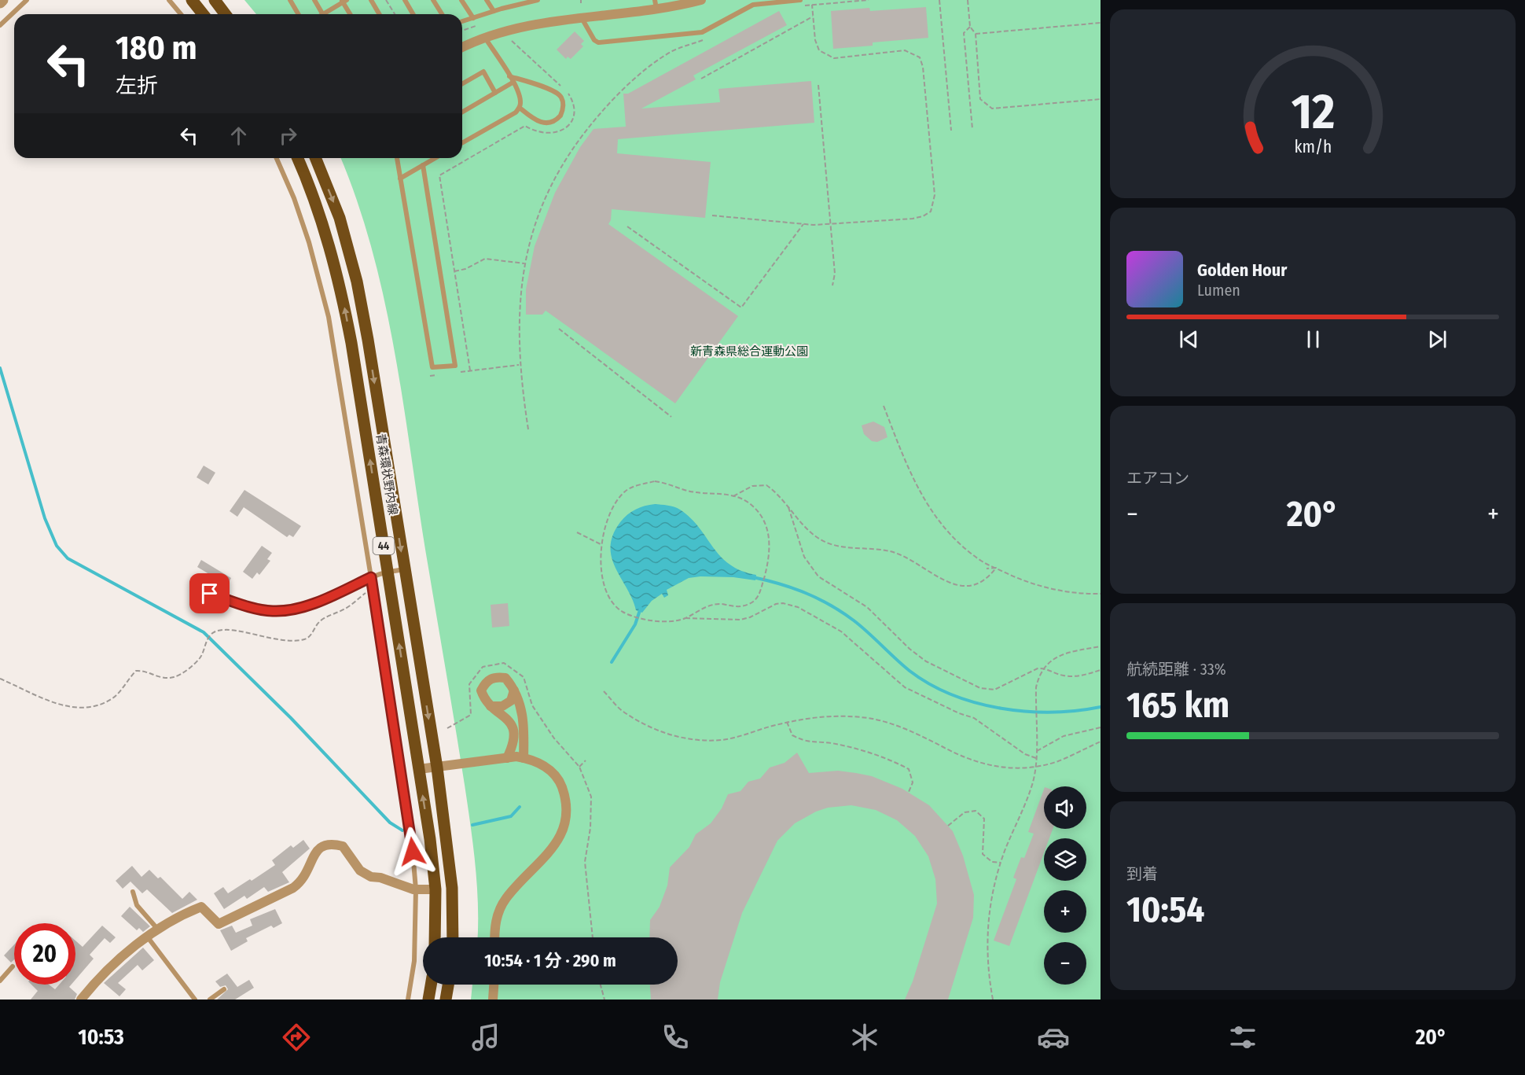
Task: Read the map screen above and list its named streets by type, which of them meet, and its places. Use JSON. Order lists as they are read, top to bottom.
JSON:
{
  "streets": {
    "main road": ["青森環状野内線", "44"]
  },
  "parks": ["新青森県総合運動公園"],
  "page": {
    "turn": ["180 m", "左折"],
    "song": ["Golden Hour", "Lumen"],
    "tile": [
      "エアコン",
      ["航続距離 · 33%", "165 km"],
      ["到着", "10:54"]
    ],
    "heat": ["−", "20°", "+"],
    "map_buttons": ["+", "−"],
    "limit": "20",
    "trip": "10:54 · 1 分 · 290 m",
    "tabs": ["10:53", "20°"],
    "gauge": ["12", "km/h"]
  }
}
